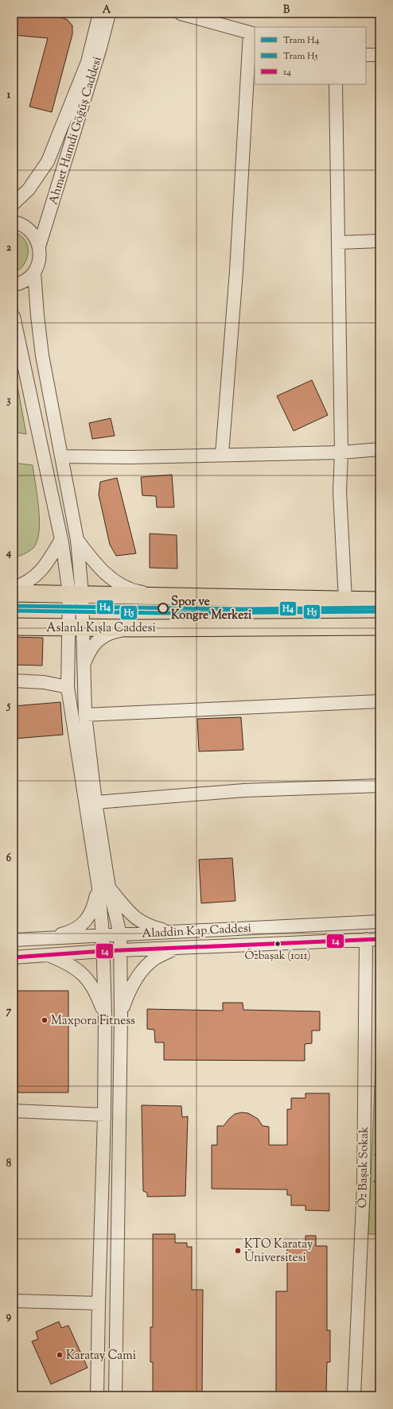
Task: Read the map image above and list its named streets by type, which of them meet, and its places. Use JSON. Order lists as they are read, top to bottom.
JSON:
{
  "streets": {
    "main road": ["Aslanlı Kışla Caddesi"],
    "street": ["Ahmet Hamdi Göğüş Caddesi", "Aladdin Kap Caddesi", "Öz Başak Sokak"]
  },
  "crossings": [
    ["Aladdin Kap Caddesi", "Öz Başak Sokak"]
  ],
  "places": [
    "Spor ve Kongre Merkezi",
    "Özbaşak (1011)",
    "Maxpora Fitness",
    "KTO Karatay Üniversitesi",
    "Karatay Cami"
  ],
  "lines": ["tram line H4", "tram line H5", "transit line 14"],
  "legend": ["Tram H4", "Tram H5", "14"],
  "grid": {
    "columns": ["A", "B"],
    "rows": [
      "1",
      "2",
      "3",
      "4",
      "5",
      "6",
      "7",
      "8",
      "9"
    ]
  }
}
